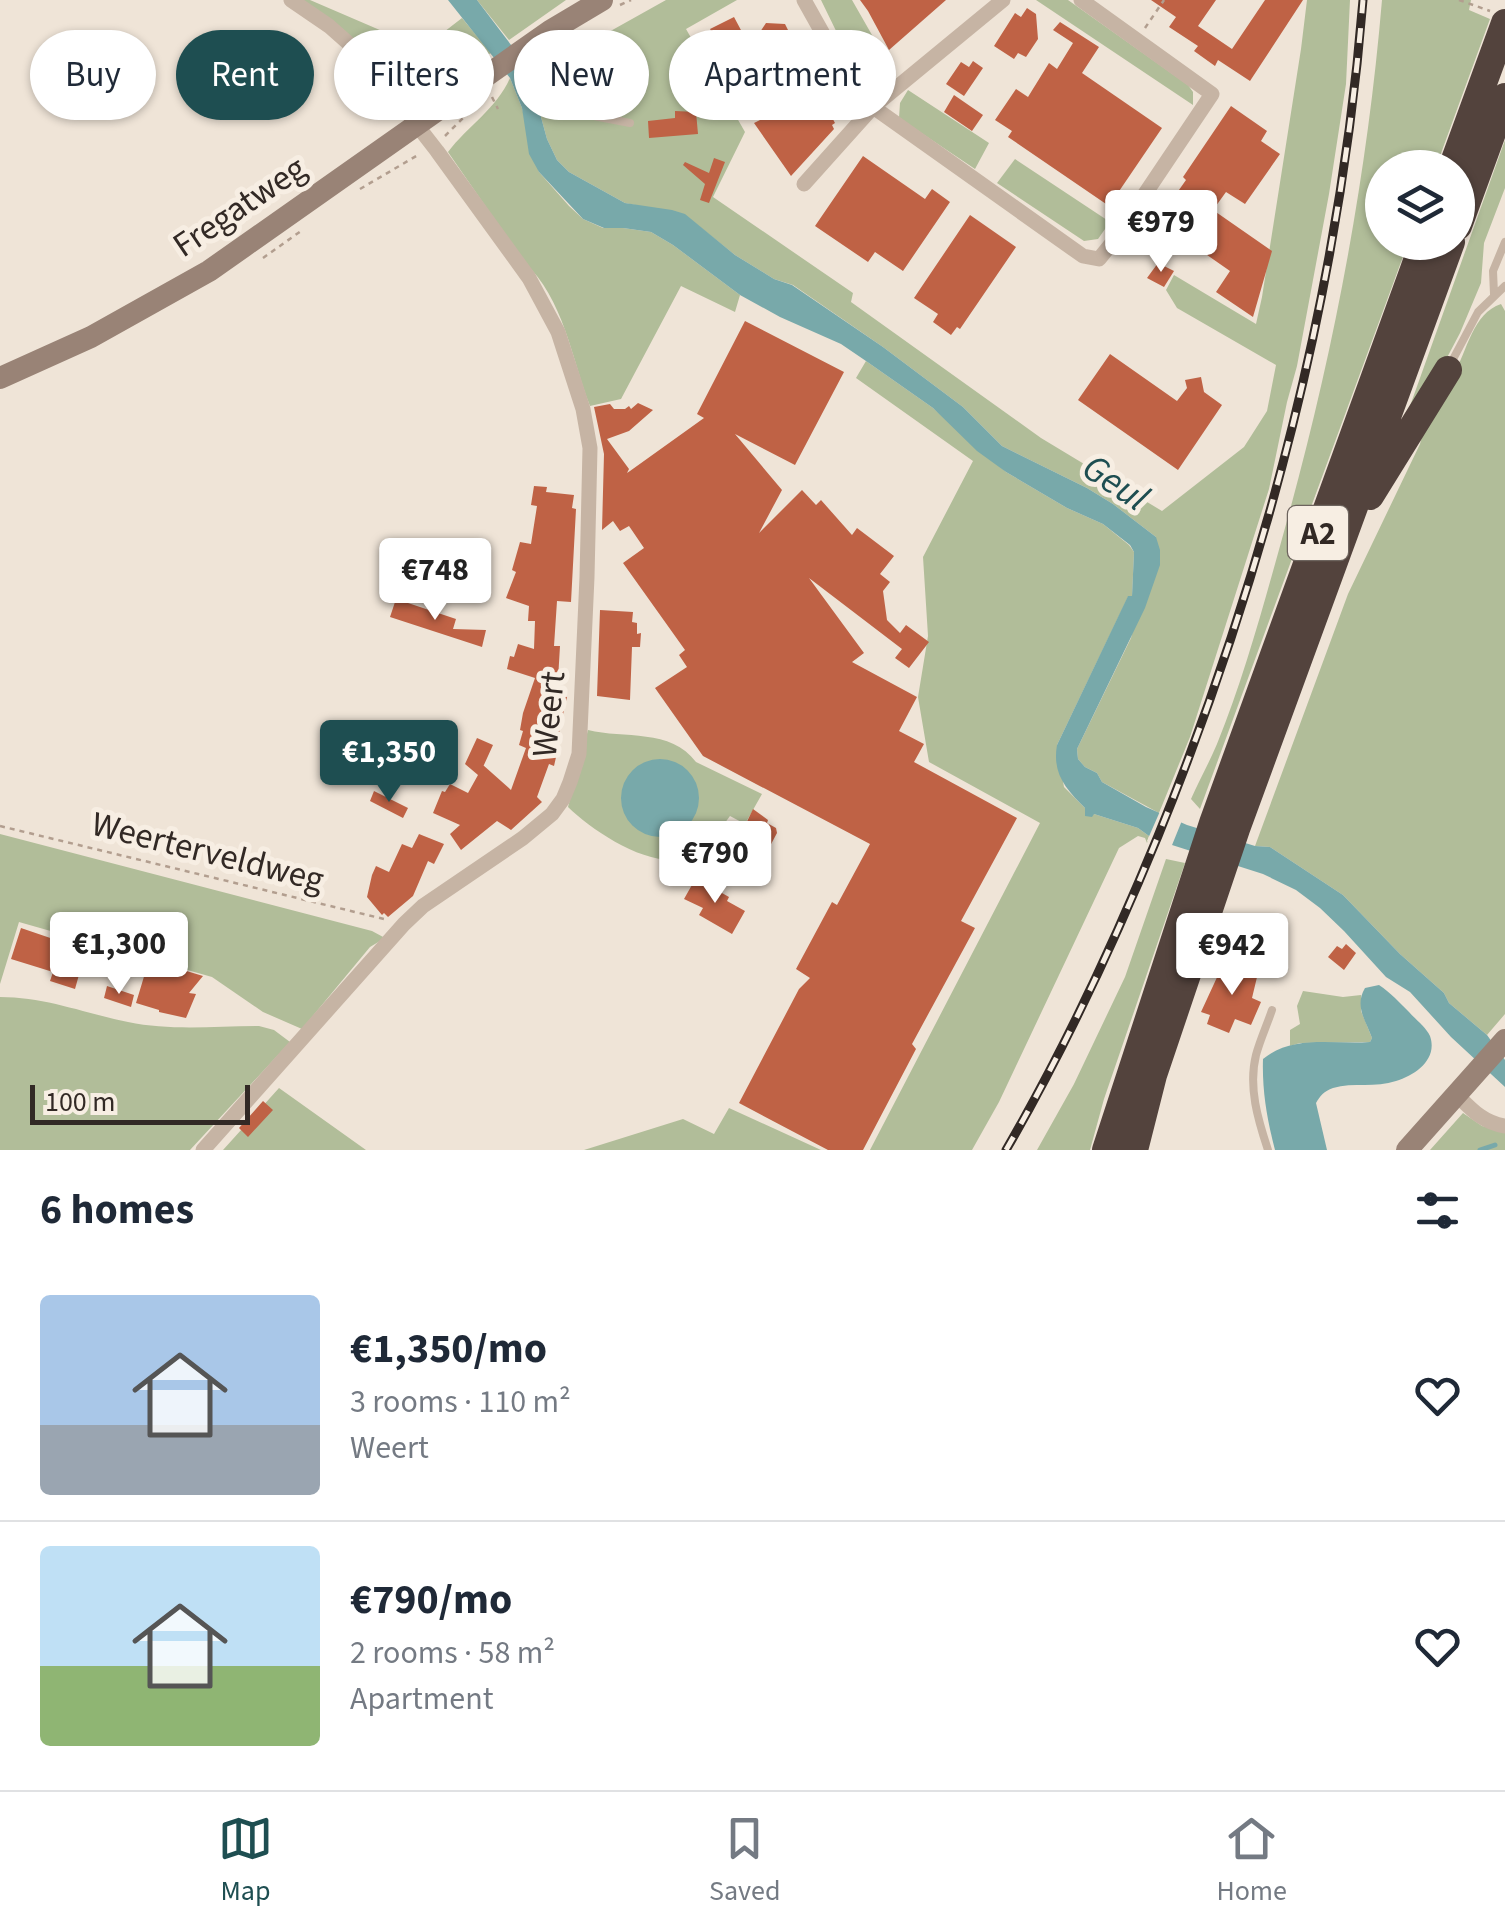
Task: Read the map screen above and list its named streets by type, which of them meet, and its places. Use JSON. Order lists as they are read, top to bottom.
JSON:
{
  "streets": {
    "highway": ["A2"],
    "street": ["Fregatweg", "Weert"],
    "path": ["Weerterveldweg"]
  },
  "crossings": [
    ["Fregatweg", "Weert"],
    ["Weert", "Weerterveldweg"]
  ],
  "water": ["Geul"],
  "scale_bar": "100 m",
  "page": {
    "chip": [
      "Buy",
      "Rent",
      "Filters",
      "New",
      "Apartment"
    ],
    "price": [
      "€979",
      "€748",
      "€1,350",
      "€790",
      "€1,300",
      "€942"
    ],
    "scale": "100 m",
    "heading": "6 homes",
    "list": [
      {
        "name": "€1,350/mo",
        "note": "3 rooms · 110 m² · Weert"
      },
      {
        "name": "€790/mo",
        "note": "2 rooms · 58 m² · Apartment"
      }
    ],
    "tabs": ["Map", "Saved", "Home"]
  }
}
